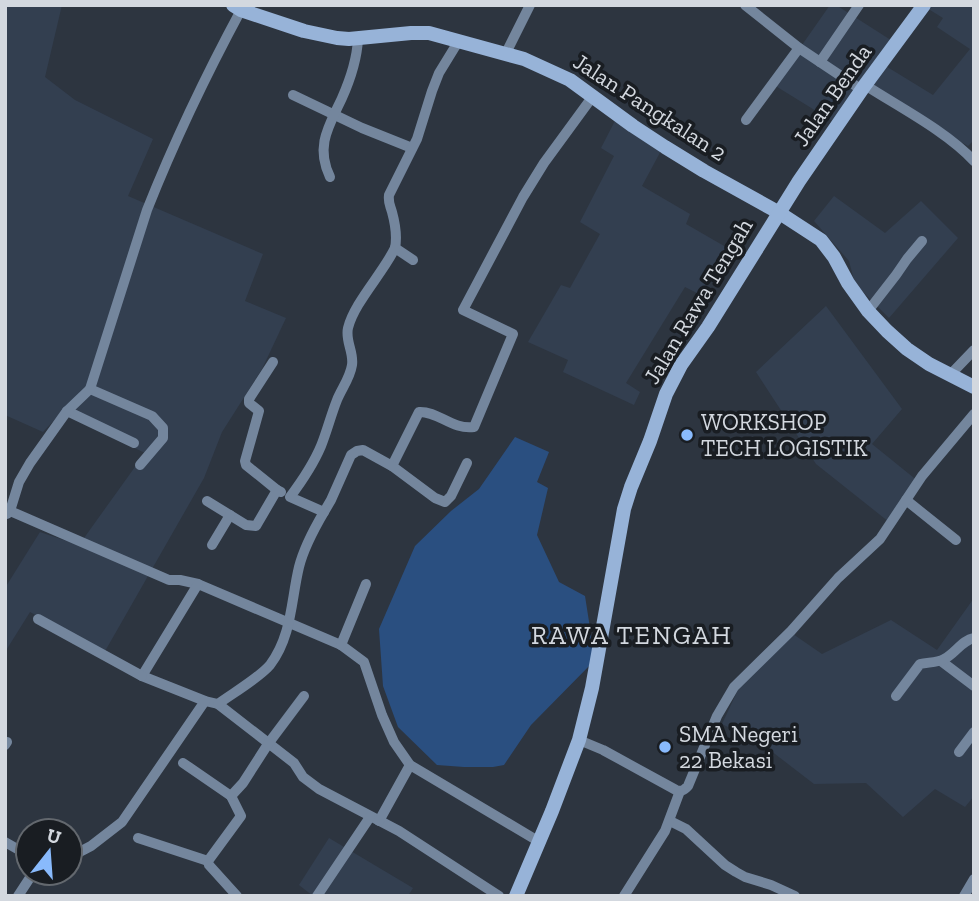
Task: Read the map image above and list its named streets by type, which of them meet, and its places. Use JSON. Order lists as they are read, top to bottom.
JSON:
{
  "streets": {
    "street": ["Jalan Benda", "Jalan Pangkalan 2", "Jalan Rawa Tengah"]
  },
  "crossings": [
    ["Jalan Benda", "Jalan Pangkalan 2"],
    ["Jalan Benda", "Jalan Rawa Tengah"],
    ["Jalan Pangkalan 2", "Jalan Rawa Tengah"]
  ],
  "districts": ["RAWA TENGAH"],
  "places": ["WORKSHOP TECH LOGISTIK", "SMA Negeri 22 Bekasi"],
  "north": "top"
}
